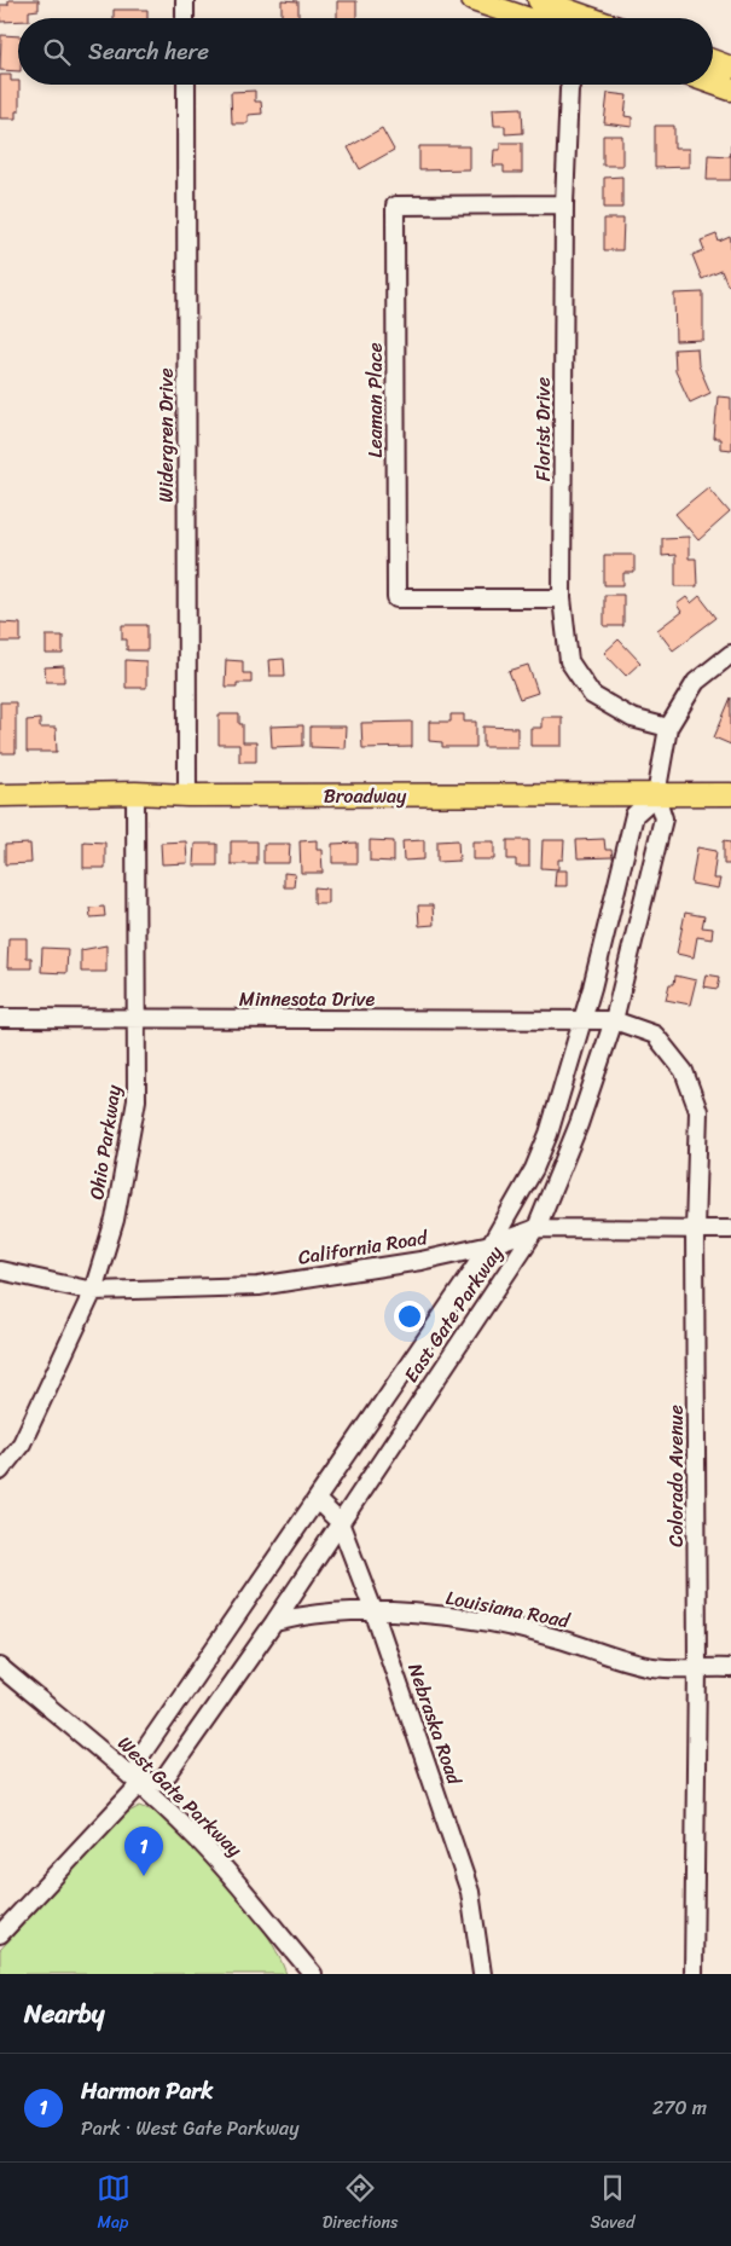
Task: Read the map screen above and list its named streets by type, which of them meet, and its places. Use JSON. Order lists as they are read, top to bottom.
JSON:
{
  "streets": {
    "main road": ["Broadway"],
    "street": [
      "Leaman Place",
      "Florist Drive",
      "Widergren Drive",
      "Minnesota Drive",
      "Ohio Parkway",
      "California Road",
      "East Gate Parkway",
      "Colorado Avenue",
      "Louisiana Road",
      "Nebraska Road",
      "West Gate Parkway"
    ]
  },
  "crossings": [
    ["Leaman Place", "Florist Drive"],
    ["Florist Drive", "East Gate Parkway"],
    ["Widergren Drive", "Broadway"],
    ["Broadway", "Ohio Parkway"],
    ["Broadway", "East Gate Parkway"],
    ["Minnesota Drive", "Ohio Parkway"],
    ["Minnesota Drive", "East Gate Parkway"],
    ["Minnesota Drive", "Colorado Avenue"],
    ["Ohio Parkway", "California Road"],
    ["California Road", "East Gate Parkway"],
    ["California Road", "Colorado Avenue"],
    ["East Gate Parkway", "Colorado Avenue"],
    ["East Gate Parkway", "Louisiana Road"],
    ["East Gate Parkway", "Nebraska Road"],
    ["East Gate Parkway", "West Gate Parkway"],
    ["Colorado Avenue", "Louisiana Road"],
    ["Louisiana Road", "Nebraska Road"]
  ],
  "page": {
    "search": "Search here",
    "pins": "1",
    "heading": "Nearby",
    "list": [
      {
        "mark": "1",
        "name": "Harmon Park",
        "note": "Park · West Gate Parkway",
        "value": "270 m"
      }
    ],
    "nav": ["Map", "Directions", "Saved"]
  }
}
